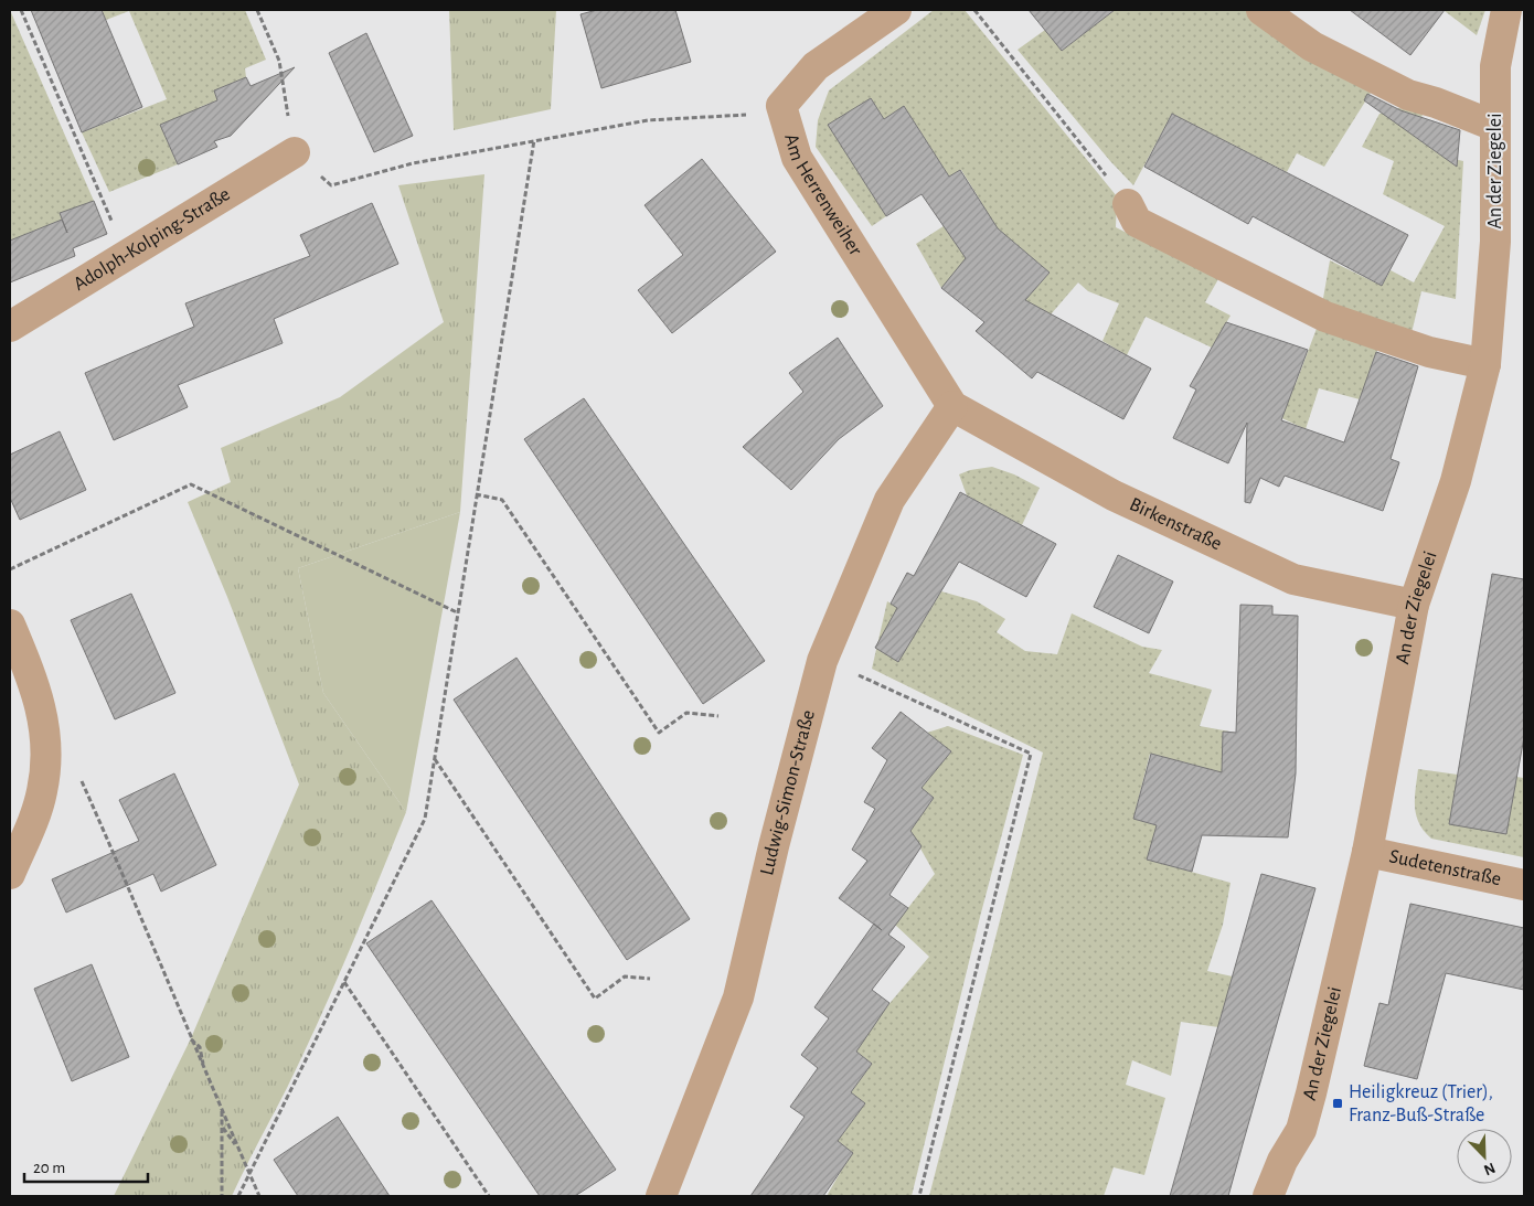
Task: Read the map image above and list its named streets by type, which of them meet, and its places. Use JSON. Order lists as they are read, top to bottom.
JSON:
{
  "streets": {
    "street": [
      "An der Ziegelei",
      "Am Herrenweiher",
      "Adolph-Kolping-Straße",
      "Birkenstraße",
      "Ludwig-Simon-Straße",
      "Sudetenstraße"
    ]
  },
  "crossings": [
    ["An der Ziegelei", "Birkenstraße"],
    ["An der Ziegelei", "Sudetenstraße"],
    ["Am Herrenweiher", "Birkenstraße"],
    ["Am Herrenweiher", "Ludwig-Simon-Straße"],
    ["Birkenstraße", "Ludwig-Simon-Straße"]
  ],
  "places": {
    "transit": ["Heiligkreuz (Trier), Franz-Buß-Straße"]
  },
  "scale_bar": "20 m",
  "north": "bottom right"
}
